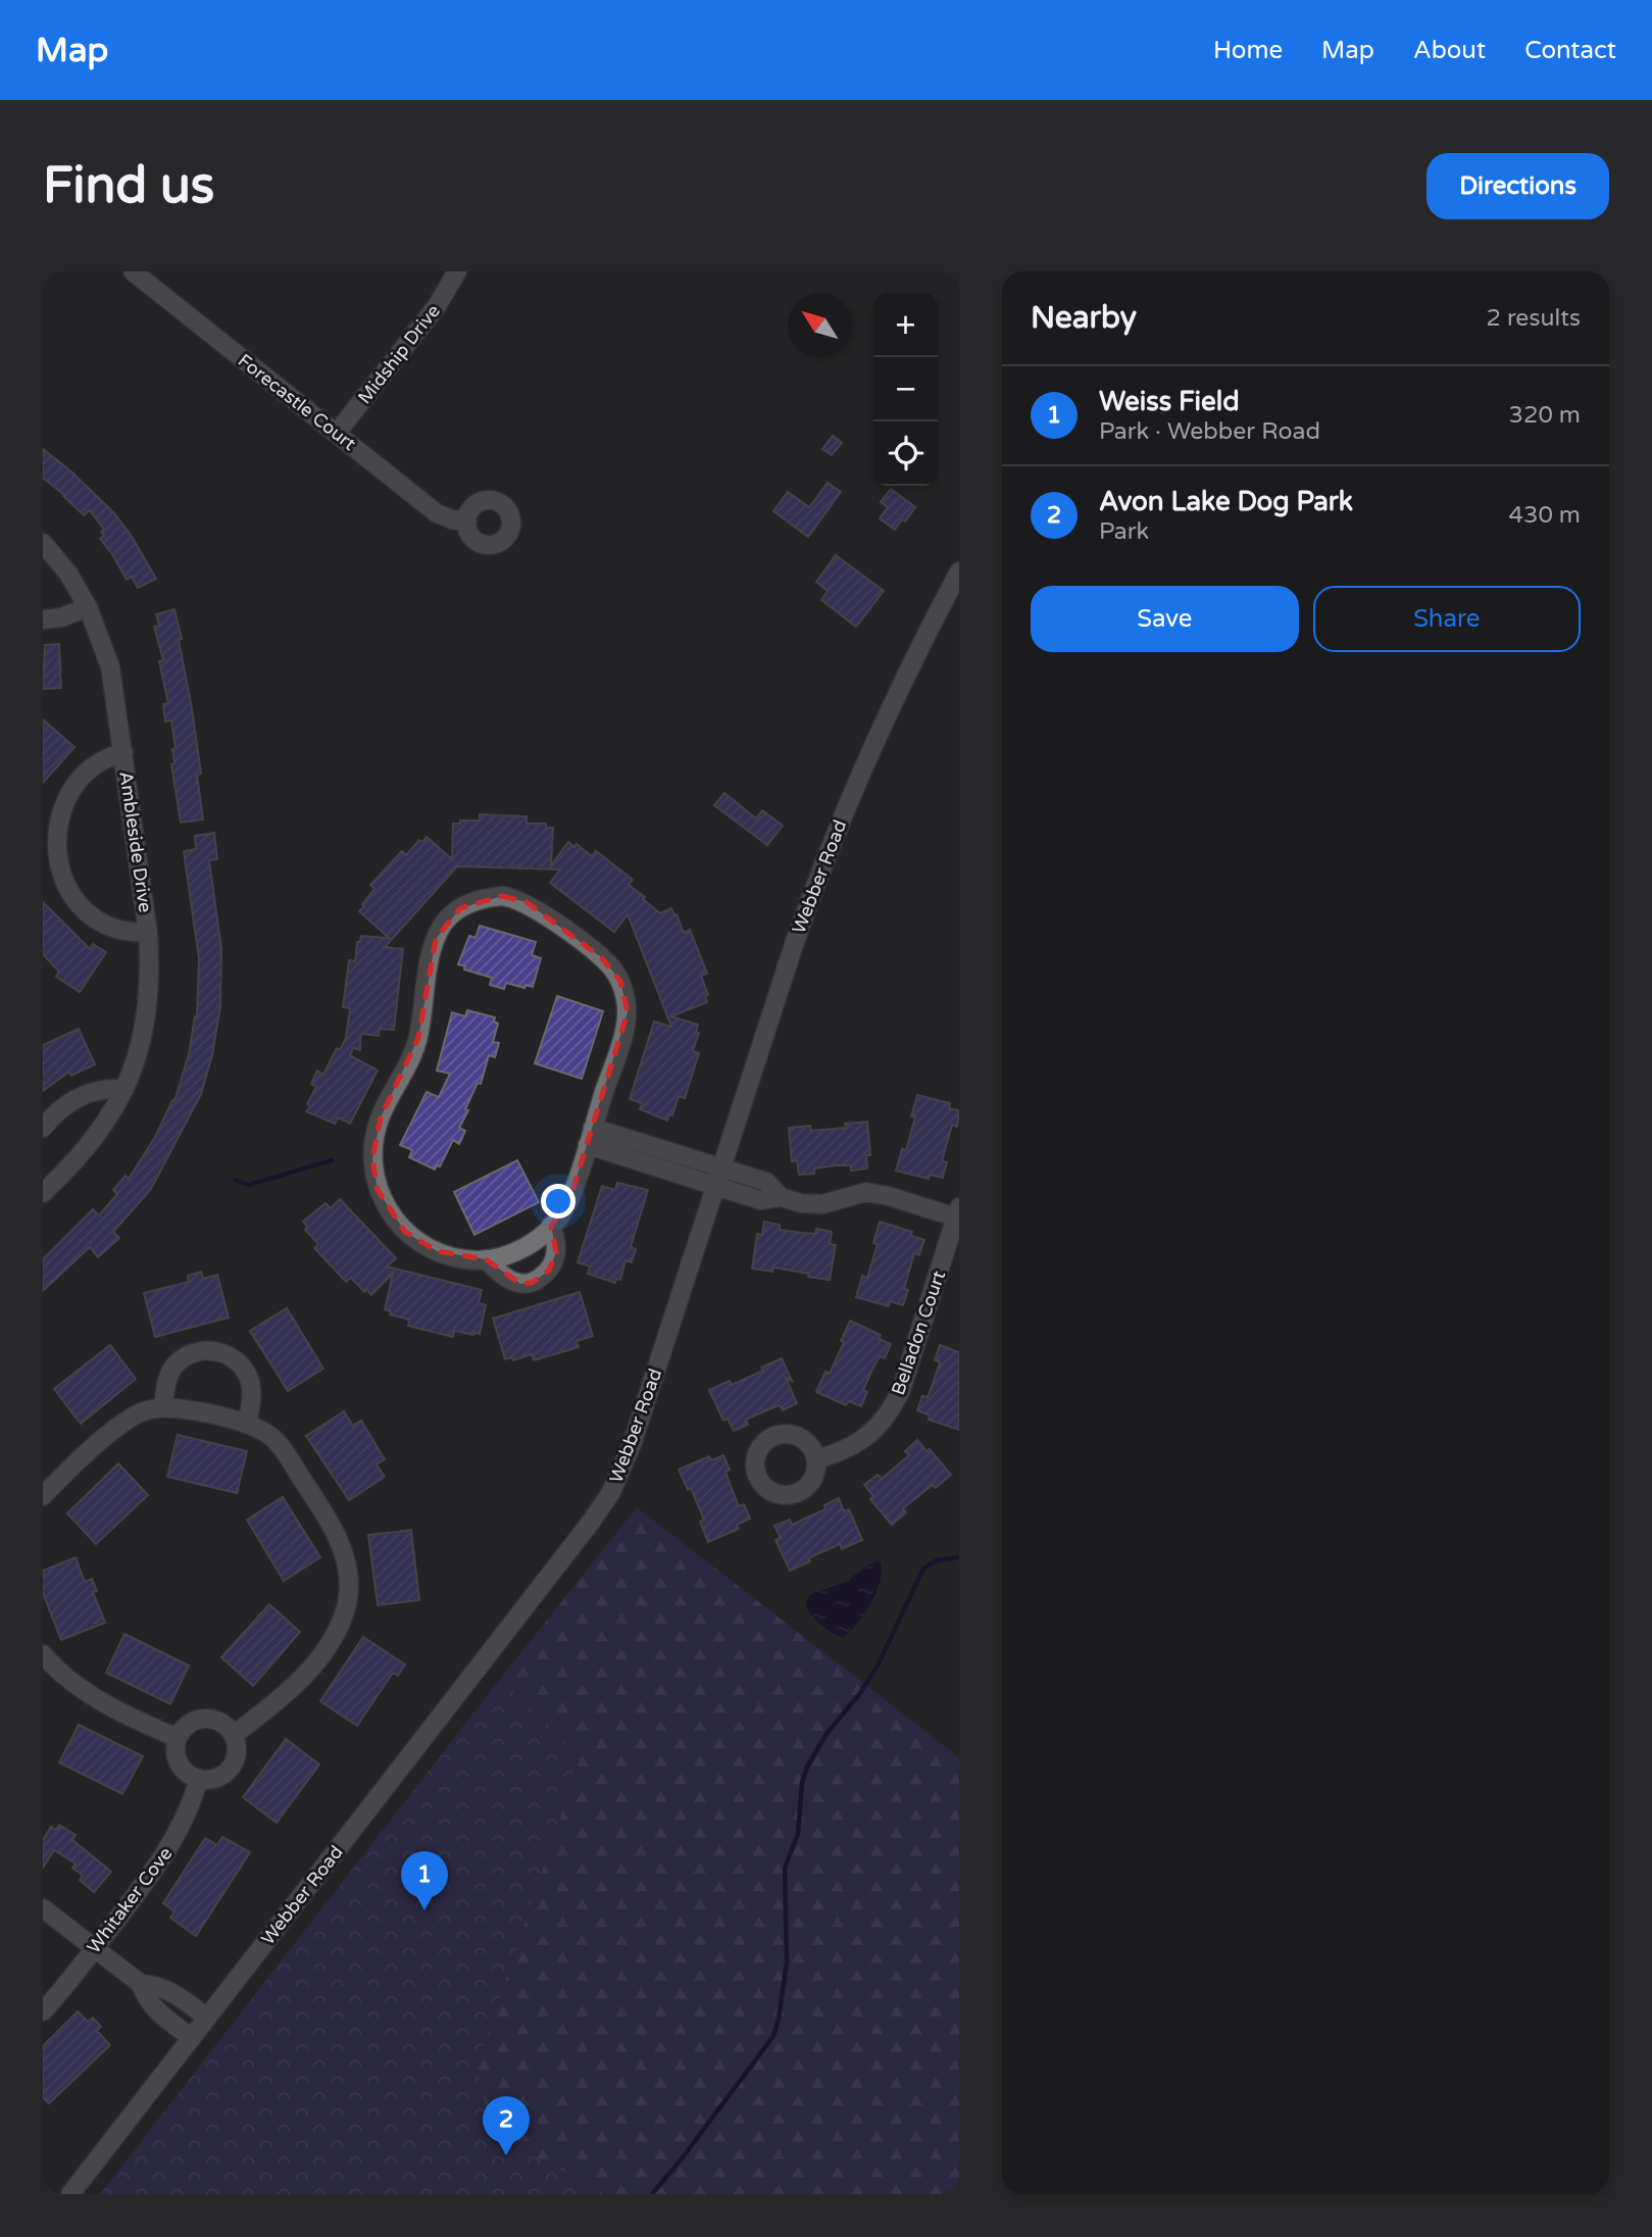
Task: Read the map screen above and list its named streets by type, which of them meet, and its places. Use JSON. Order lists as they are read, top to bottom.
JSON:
{
  "streets": {
    "street": [
      "Midship Drive",
      "Forecastle Court",
      "Ambleside Drive",
      "Webber Road",
      "Belladon Court",
      "Whitaker Cove"
    ]
  },
  "crossings": [
    ["Midship Drive", "Forecastle Court"]
  ],
  "north": "top left",
  "page": {
    "header": "Map",
    "nav": [
      "Home",
      "Map",
      "About",
      "Contact"
    ],
    "buttons": [
      "Directions",
      ["Save", "Share"]
    ],
    "title": "Find us",
    "heading": ["Nearby", "2 results"],
    "map_buttons": ["+", "−"],
    "list": [
      {
        "mark": "1",
        "name": "Weiss Field",
        "note": "Park · Webber Road",
        "value": "320 m"
      },
      {
        "mark": "2",
        "name": "Avon Lake Dog Park",
        "note": "Park",
        "value": "430 m"
      }
    ],
    "pins": ["1", "2"]
  }
}
